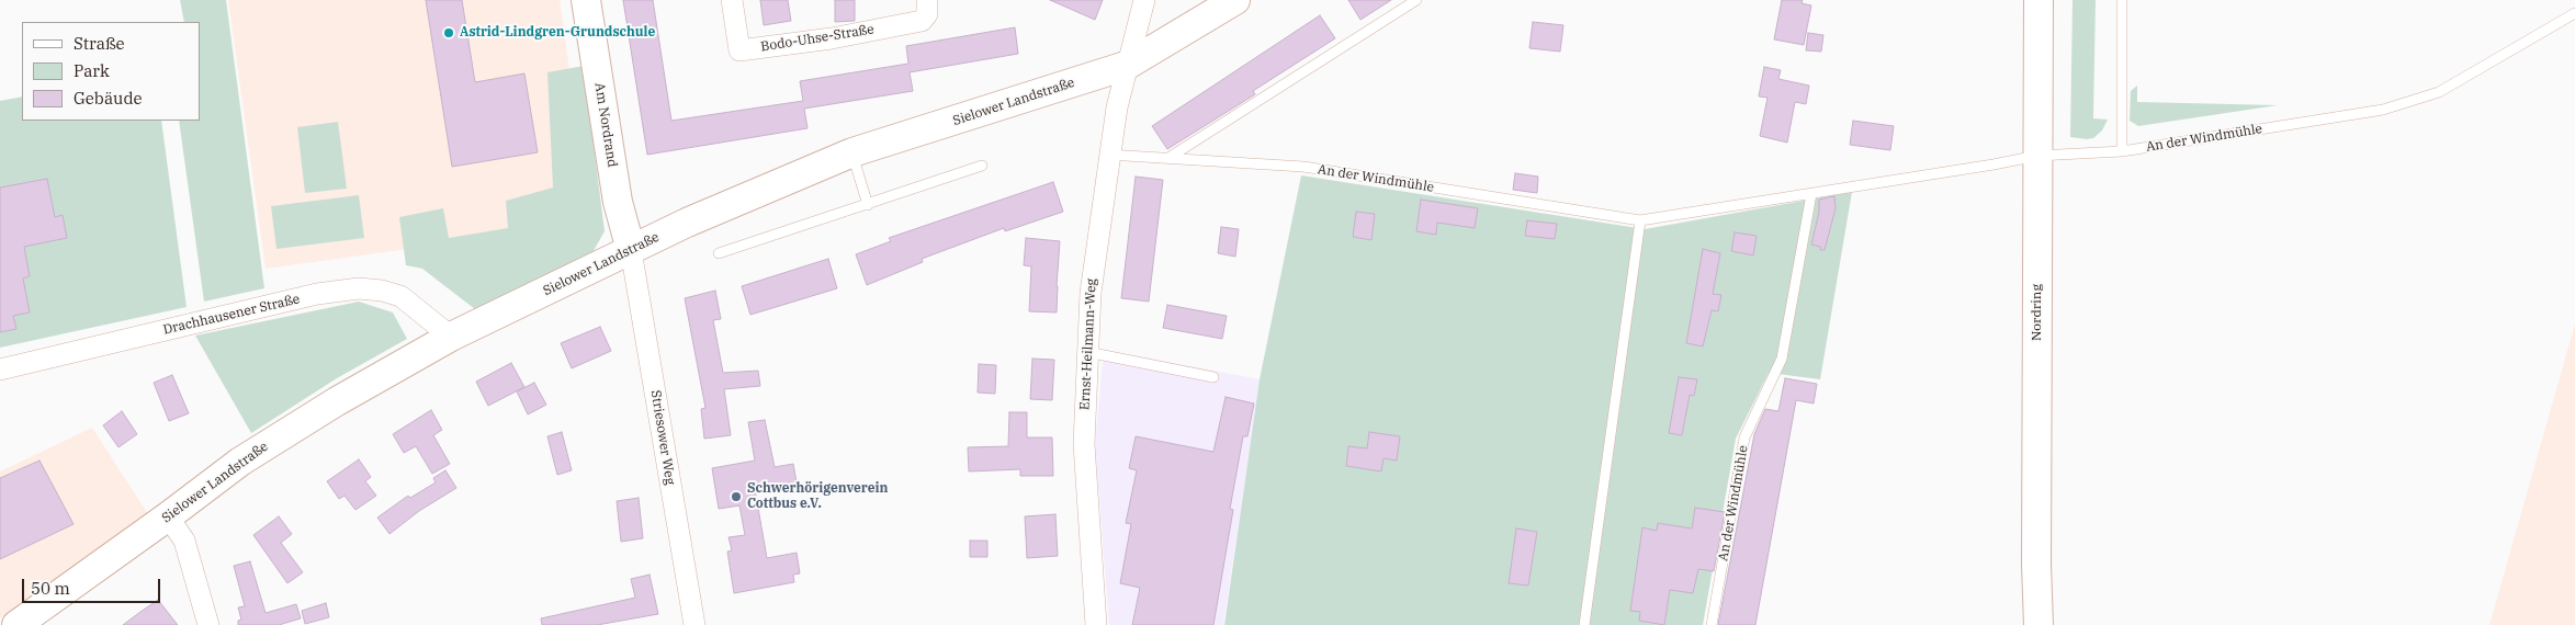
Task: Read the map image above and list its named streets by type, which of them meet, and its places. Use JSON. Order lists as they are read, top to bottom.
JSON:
{
  "streets": {
    "main road": ["Sielower Landstraße", "Am Nordrand", "Nordring"],
    "street": [
      "Bodo-Uhse-Straße",
      "Drachhausener Straße",
      "Ernst-Heilmann-Weg",
      "Striesower Weg"
    ],
    "lane": ["An der Windmühle"]
  },
  "crossings": [
    ["Sielower Landstraße", "Am Nordrand"],
    ["Sielower Landstraße", "Drachhausener Straße"],
    ["Sielower Landstraße", "Ernst-Heilmann-Weg"],
    ["Sielower Landstraße", "Striesower Weg"],
    ["Am Nordrand", "Striesower Weg"],
    ["An der Windmühle", "Nordring"],
    ["An der Windmühle", "Ernst-Heilmann-Weg"]
  ],
  "places": ["Astrid-Lindgren-Grundschule", "Schwerhörigenverein Cottbus e.V."],
  "legend": ["Straße", "Park", "Gebäude"],
  "scale_bar": "50 m"
}
